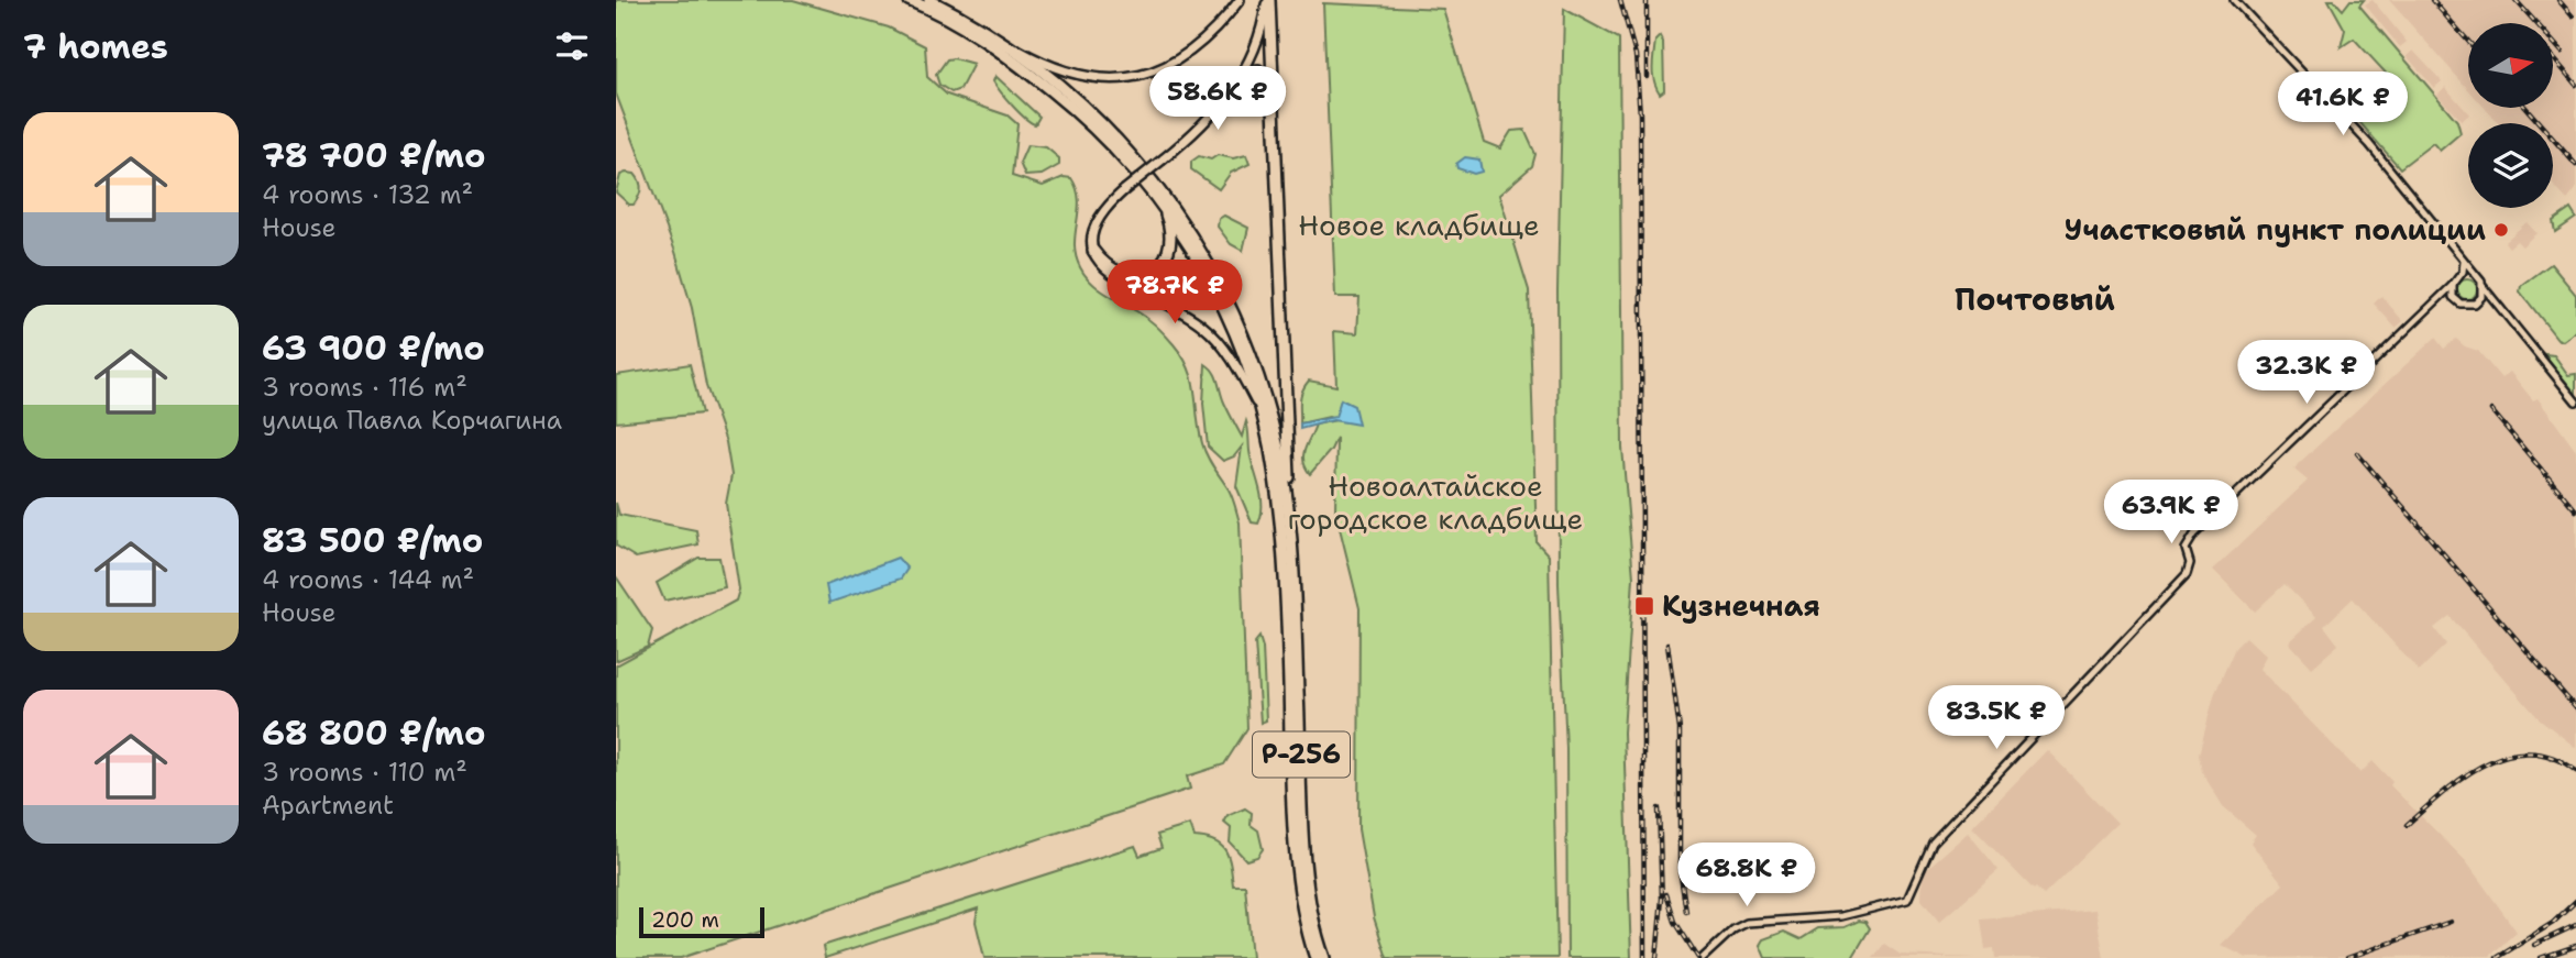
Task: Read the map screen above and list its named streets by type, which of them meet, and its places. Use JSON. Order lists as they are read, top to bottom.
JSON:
{
  "streets": {
    "highway": ["Р-256"]
  },
  "districts": ["Почтовый"],
  "parks": ["Новое кладбище", "Новоалтайское городское кладбище"],
  "places": {
    "other": ["Участковый пункт полиции"],
    "transit": ["Кузнечная"]
  },
  "scale_bar": "200 m",
  "north": "right",
  "page": {
    "heading": "7 homes",
    "price": [
      "58.6K ₽",
      "41.6K ₽",
      "78.7K ₽",
      "32.3K ₽",
      "63.9K ₽",
      "83.5K ₽",
      "68.8K ₽"
    ],
    "list": [
      {
        "name": "78 700 ₽/mo",
        "note": "4 rooms · 132 m² · House"
      },
      {
        "name": "63 900 ₽/mo",
        "note": "3 rooms · 116 m² · улица Павла Корчагина"
      },
      {
        "name": "83 500 ₽/mo",
        "note": "4 rooms · 144 m² · House"
      },
      {
        "name": "68 800 ₽/mo",
        "note": "3 rooms · 110 m² · Apartment"
      }
    ],
    "scale": "200 m"
  }
}
